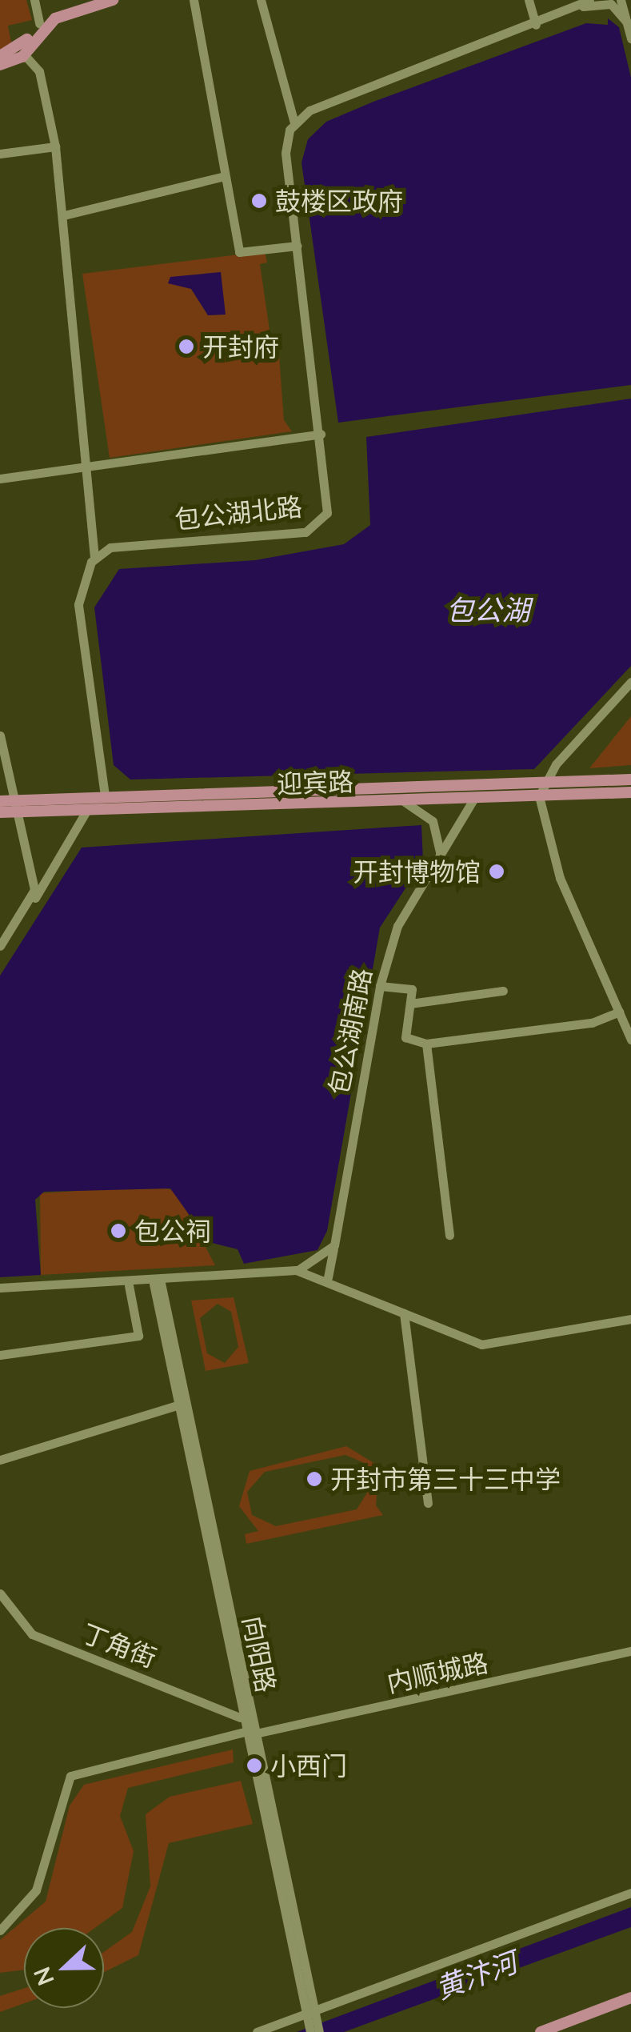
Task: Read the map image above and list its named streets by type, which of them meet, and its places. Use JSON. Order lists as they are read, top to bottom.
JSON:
{
  "streets": {
    "main road": ["迎宾路"],
    "street": [
      "包公湖北路",
      "包公湖南路",
      "丁角街",
      "向阳路",
      "内顺城路"
    ]
  },
  "crossings": [
    ["迎宾路", "包公湖南路"],
    ["丁角街", "向阳路"],
    ["向阳路", "内顺城路"]
  ],
  "water": ["包公湖", "黄汴河"],
  "places": [
    "鼓楼区政府",
    "开封府",
    "开封博物馆",
    "包公祠",
    "开封市第三十三中学",
    "小西门"
  ],
  "north": "left"
}
